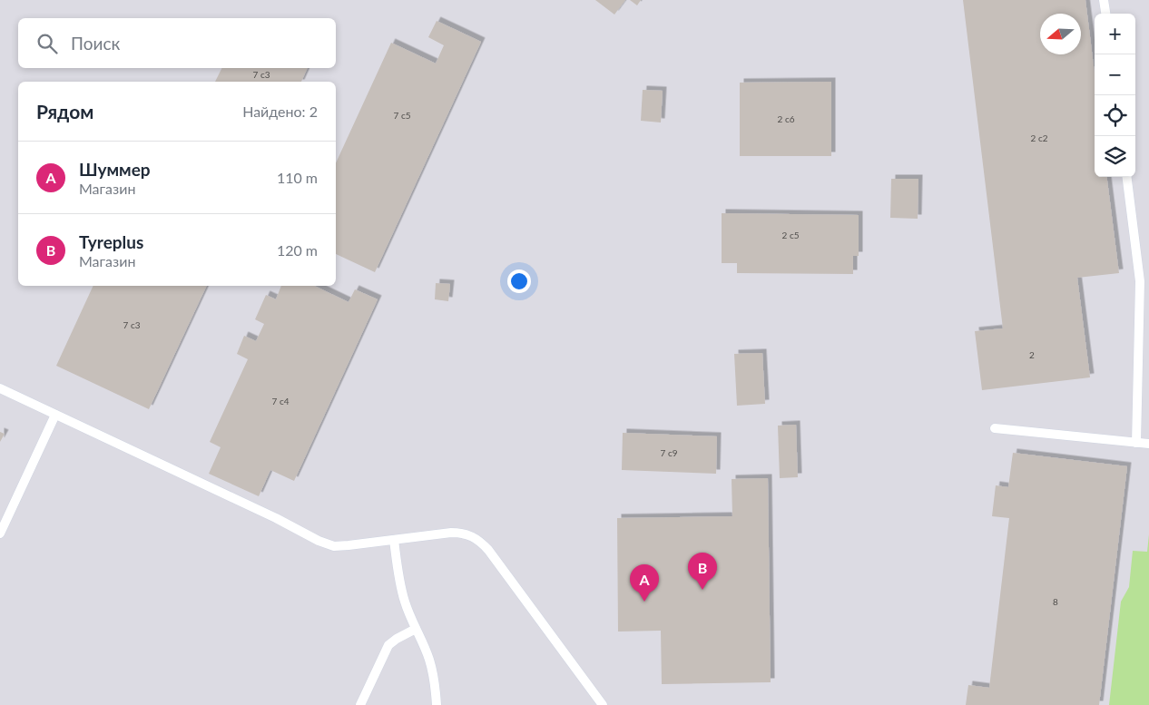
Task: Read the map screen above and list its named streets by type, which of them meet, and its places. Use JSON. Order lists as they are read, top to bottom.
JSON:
{
  "house_numbers": [
    "7 с3",
    "7 с5",
    "2 с6",
    "2 с2",
    "2 с5",
    "7 с3",
    "2",
    "7 с4",
    "7 с9",
    "8"
  ],
  "north": "left",
  "page": {
    "map_buttons": ["+", "−"],
    "search": "Поиск",
    "heading": ["Рядом", "Найдено: 2"],
    "list": [
      {
        "mark": "A",
        "name": "Шуммер",
        "note": "Магазин",
        "value": "110 m"
      },
      {
        "mark": "B",
        "name": "Tyreplus",
        "note": "Магазин",
        "value": "120 m"
      }
    ],
    "pins": ["B", "A"]
  }
}
